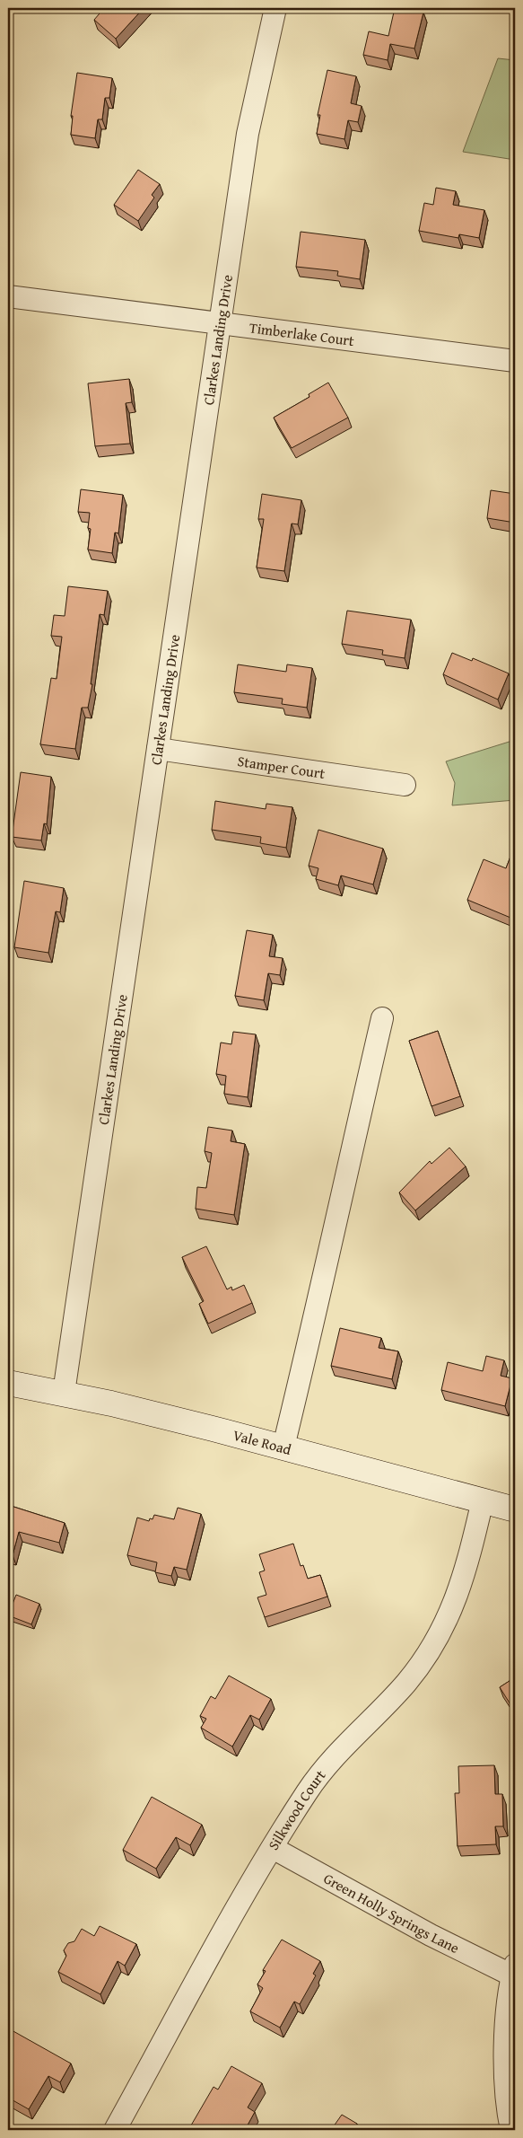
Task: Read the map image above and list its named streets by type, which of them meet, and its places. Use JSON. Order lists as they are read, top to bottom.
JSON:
{
  "streets": {
    "main road": ["Vale Road"],
    "street": [
      "Timberlake Court",
      "Clarkes Landing Drive",
      "Stamper Court",
      "Silkwood Court",
      "Green Holly Springs Lane"
    ]
  },
  "crossings": [
    ["Timberlake Court", "Clarkes Landing Drive"],
    ["Clarkes Landing Drive", "Stamper Court"],
    ["Clarkes Landing Drive", "Vale Road"],
    ["Vale Road", "Silkwood Court"],
    ["Silkwood Court", "Green Holly Springs Lane"]
  ]
}
